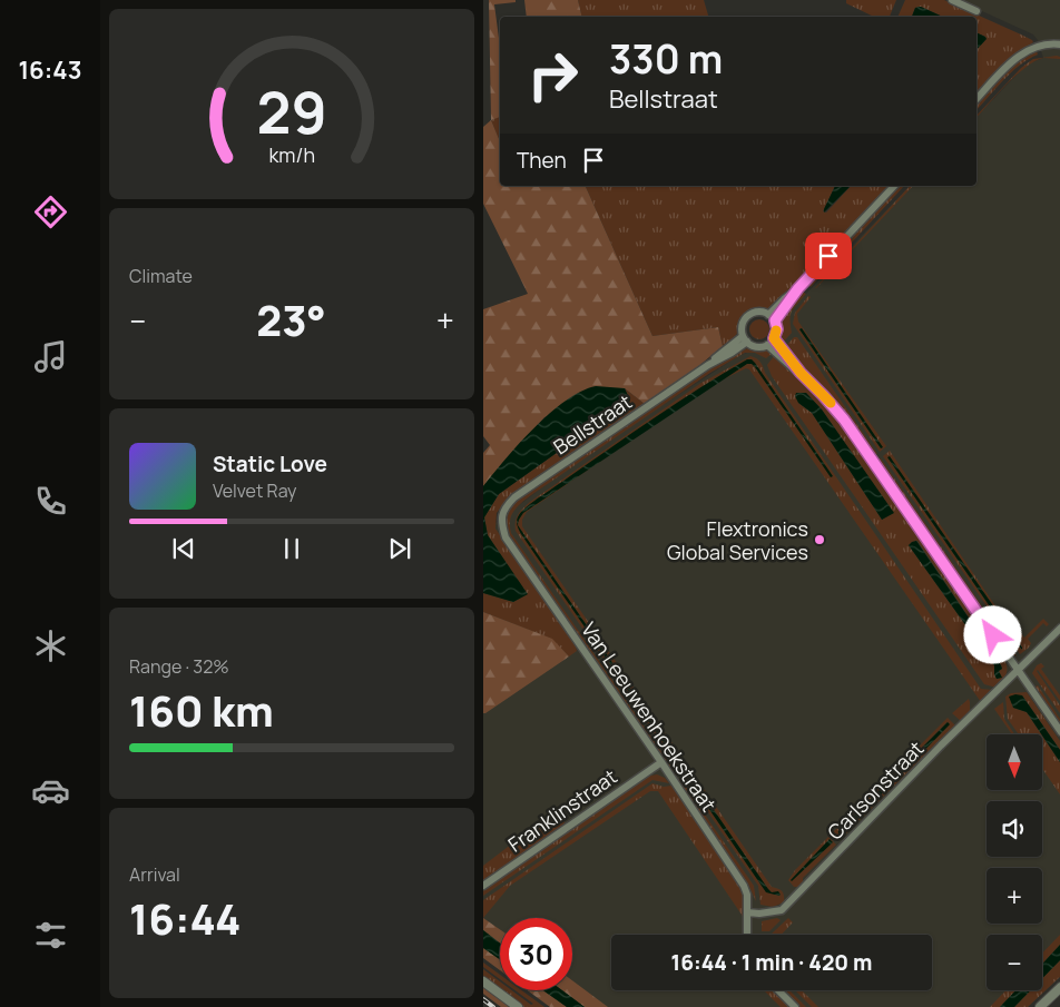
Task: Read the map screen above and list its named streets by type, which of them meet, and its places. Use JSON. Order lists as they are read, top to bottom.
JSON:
{
  "streets": {
    "street": [
      "Bellstraat",
      "Van Leeuwenhoekstraat",
      "Carlsonstraat",
      "Franklinstraat"
    ]
  },
  "crossings": [
    ["Bellstraat", "Van Leeuwenhoekstraat"],
    ["Van Leeuwenhoekstraat", "Carlsonstraat"],
    ["Van Leeuwenhoekstraat", "Franklinstraat"]
  ],
  "places": ["Flextronics Global Services"],
  "north": "bottom",
  "page": {
    "tabs": "16:43",
    "turn": ["330 m", "Bellstraat"],
    "then": "Then",
    "tile": [
      "Climate",
      ["Range · 32%", "160 km"],
      ["Arrival", "16:44"]
    ],
    "heat": ["−", "23°", "+"],
    "song": ["Static Love", "Velvet Ray"],
    "map_buttons": ["+", "−"],
    "limit": "30",
    "trip": "16:44 · 1 min · 420 m",
    "gauge": ["29", "km/h"]
  }
}
